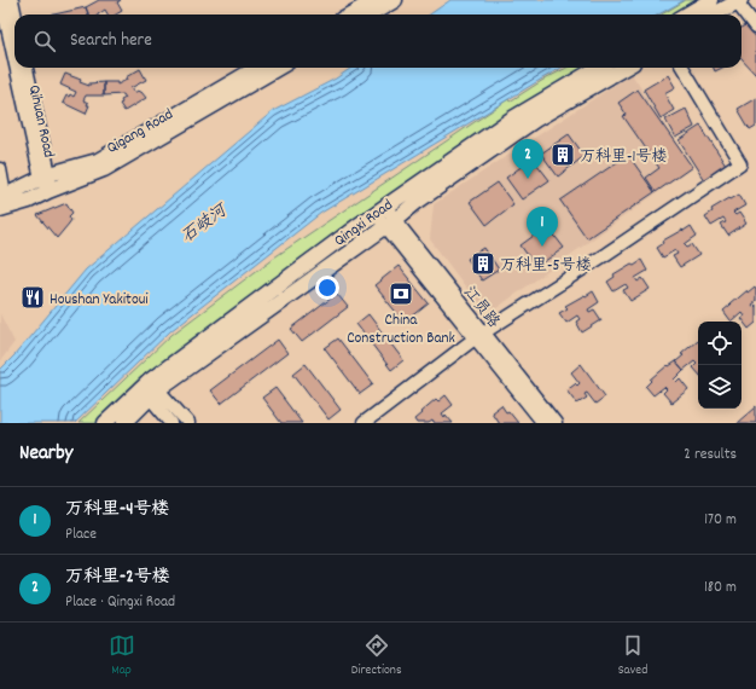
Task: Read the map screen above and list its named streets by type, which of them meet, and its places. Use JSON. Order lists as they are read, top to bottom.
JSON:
{
  "streets": {
    "main road": ["Qigang Road", "Qingxi Road"],
    "street": ["Qihuan Road", "江员路"]
  },
  "crossings": [
    ["Qihuan Road", "Qigang Road"],
    ["Qingxi Road", "江员路"]
  ],
  "water": ["石岐河"],
  "places": {
    "building": ["万科里-1号楼", "万科里-5号楼"],
    "bank": ["China Construction Bank"],
    "restaurant": ["Houshan Yakitoui"]
  },
  "page": {
    "search": "Search here",
    "pins": ["2", "1"],
    "heading": ["Nearby", "2 results"],
    "list": [
      {
        "mark": "1",
        "name": "万科里-4号楼",
        "note": "Place",
        "value": "170 m"
      },
      {
        "mark": "2",
        "name": "万科里-2号楼",
        "note": "Place · Qingxi Road",
        "value": "180 m"
      }
    ],
    "nav": ["Map", "Directions", "Saved"]
  }
}
